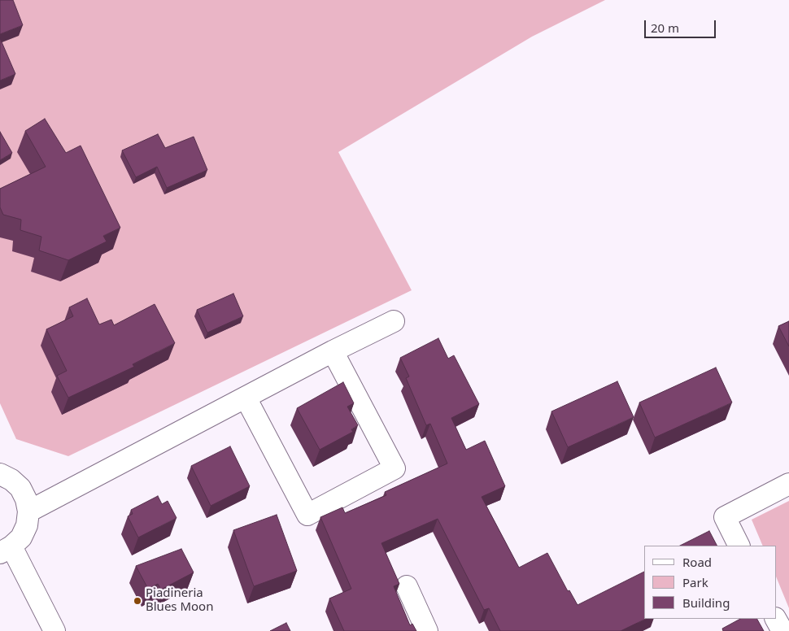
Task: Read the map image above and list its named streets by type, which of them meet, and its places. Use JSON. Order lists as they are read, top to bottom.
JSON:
{
  "places": ["Piadineria Blues Moon"],
  "legend": ["Road", "Park", "Building"],
  "scale_bar": "20 m"
}
